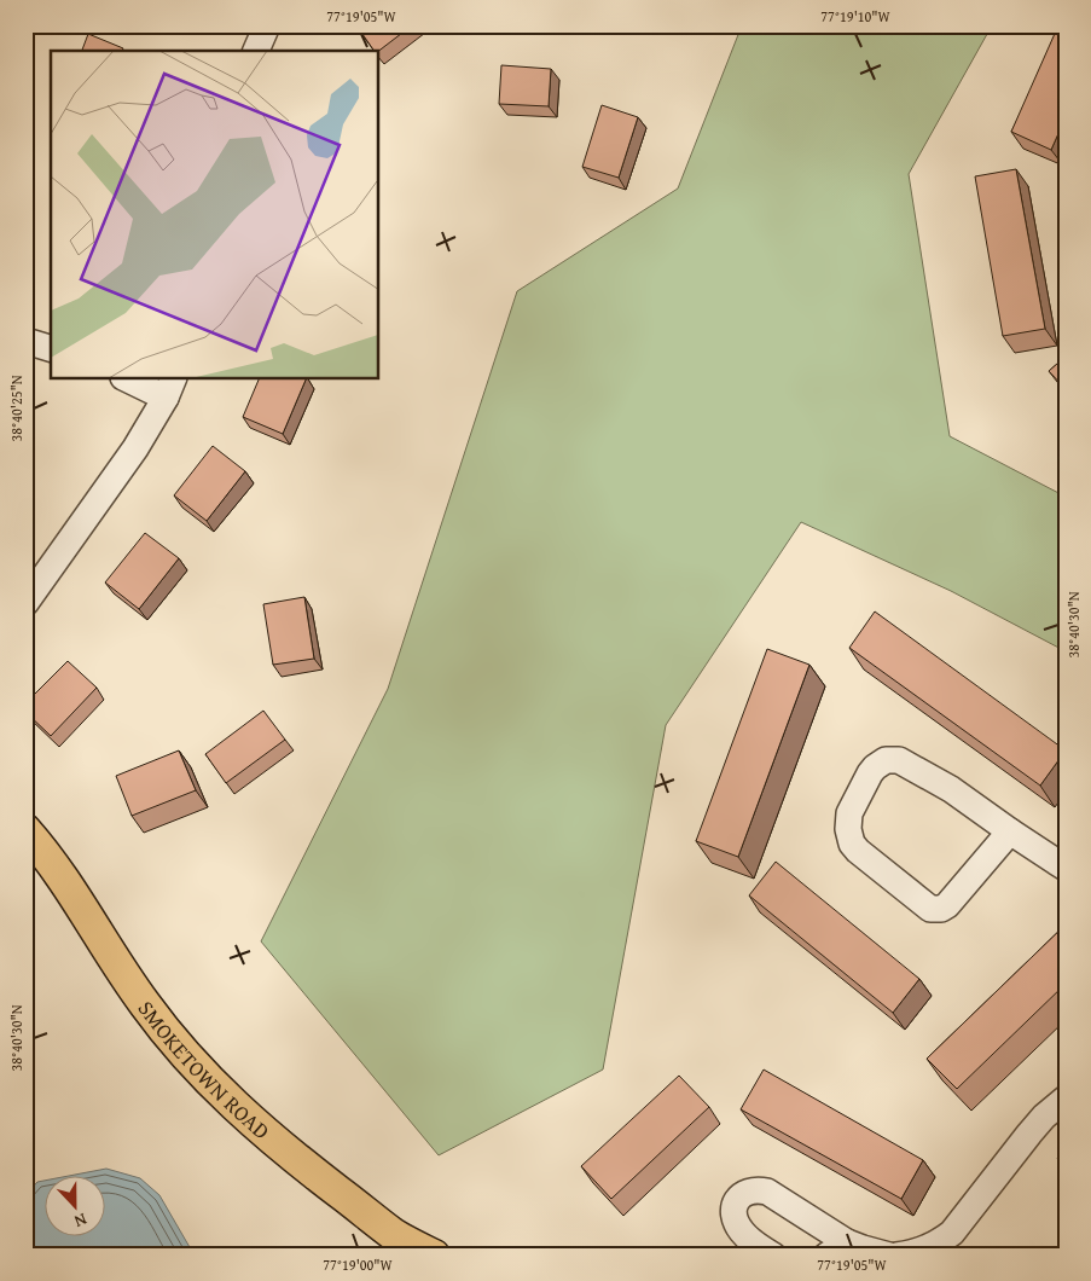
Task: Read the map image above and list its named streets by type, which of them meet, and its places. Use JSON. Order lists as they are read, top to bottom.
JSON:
{
  "streets": {
    "main road": ["SMOKETOWN ROAD"]
  },
  "north": "bottom",
  "coordinates": [
    "77°19'05\"W",
    "77°19'10\"W",
    "38°40'25\"N",
    "38°40'30\"N",
    "77°19'00\"W"
  ]
}
